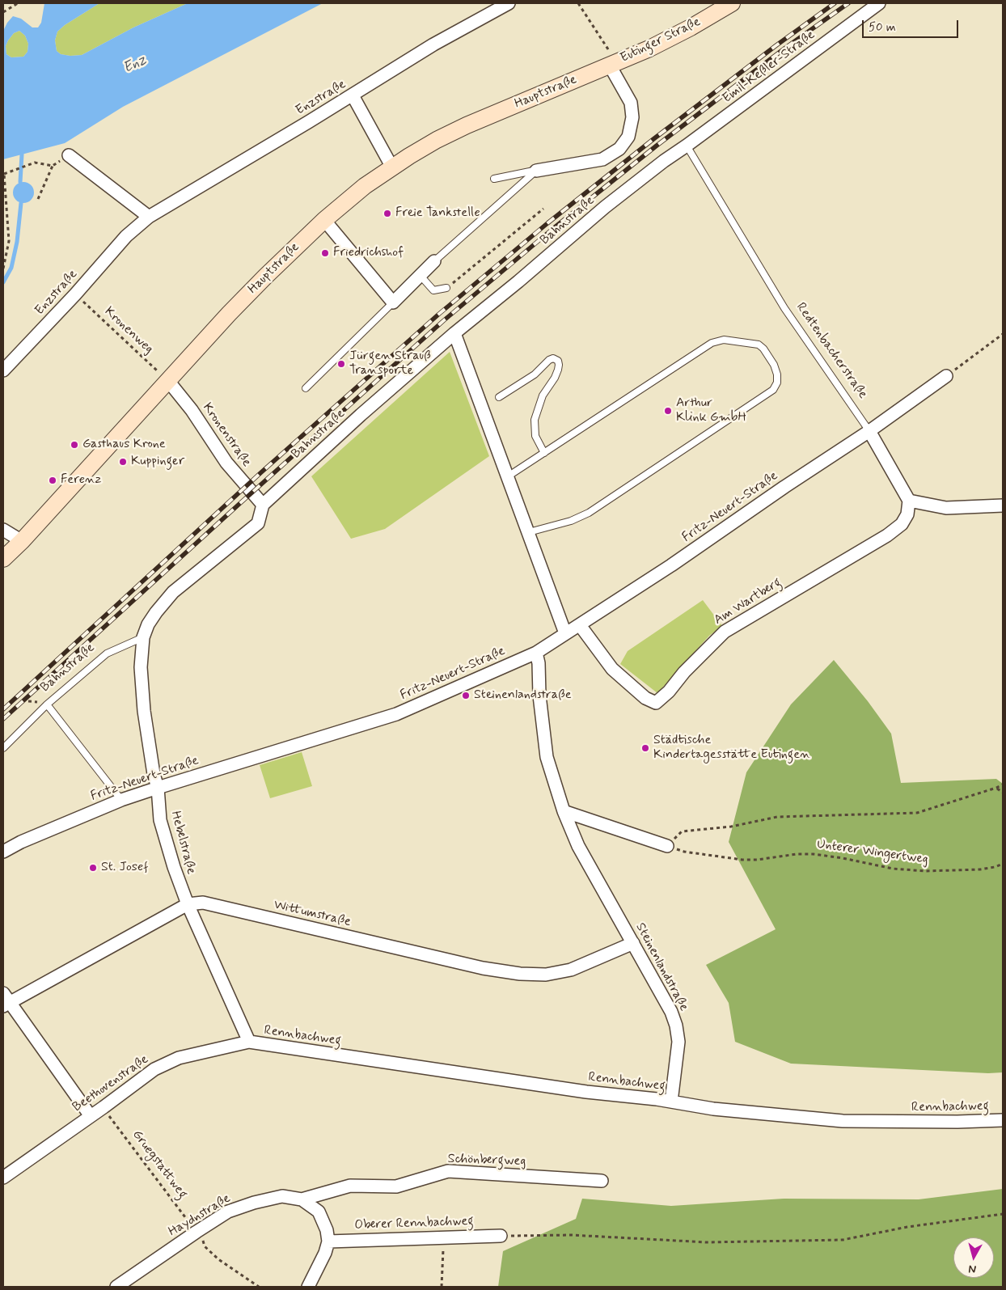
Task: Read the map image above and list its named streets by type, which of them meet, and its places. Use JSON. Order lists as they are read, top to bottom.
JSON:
{
  "streets": {
    "street": [
      "Eutinger Straße",
      "Emil-Keßler-Straße",
      "Hauptstraße",
      "Enzstraße",
      "Bahnstraße",
      "Kronenstraße",
      "Fritz-Neuert-Straße",
      "Am Wartberg",
      "Hebelstraße",
      "Wittumstraße",
      "Steinenlandstraße",
      "Rennbachweg",
      "Beethovenstraße",
      "Schönbergweg",
      "Haydnstraße",
      "Oberer Rennbachweg"
    ],
    "lane": ["Redtenbacherstraße"],
    "path": ["Kronenweg", "Unterer Wingertweg", "Gruegstattweg"]
  },
  "crossings": [
    ["Eutinger Straße", "Hauptstraße"],
    ["Emil-Keßler-Straße", "Bahnstraße"],
    ["Emil-Keßler-Straße", "Redtenbacherstraße"],
    ["Hauptstraße", "Kronenweg"],
    ["Hauptstraße", "Kronenstraße"],
    ["Enzstraße", "Kronenweg"],
    ["Bahnstraße", "Kronenstraße"],
    ["Bahnstraße", "Hebelstraße"],
    ["Kronenweg", "Kronenstraße"],
    ["Redtenbacherstraße", "Fritz-Neuert-Straße"],
    ["Fritz-Neuert-Straße", "Am Wartberg"],
    ["Fritz-Neuert-Straße", "Hebelstraße"],
    ["Fritz-Neuert-Straße", "Steinenlandstraße"],
    ["Hebelstraße", "Wittumstraße"],
    ["Hebelstraße", "Rennbachweg"],
    ["Hebelstraße", "Beethovenstraße"],
    ["Wittumstraße", "Steinenlandstraße"],
    ["Steinenlandstraße", "Rennbachweg"],
    ["Rennbachweg", "Beethovenstraße"],
    ["Beethovenstraße", "Gruegstattweg"],
    ["Schönbergweg", "Haydnstraße"],
    ["Gruegstattweg", "Haydnstraße"]
  ],
  "water": ["Enz"],
  "places": [
    "Freie Tankstelle",
    "Friedrichshof",
    "Jürgen Strauß Transporte",
    "Arthur Klink GmbH",
    "Gasthaus Krone",
    "Kuppinger",
    "Ferenz",
    "Steinenlandstraße",
    "Städtische Kindertagesstätte Eutingen",
    "St. Josef"
  ],
  "scale_bar": "50 m",
  "north": "bottom"
}
